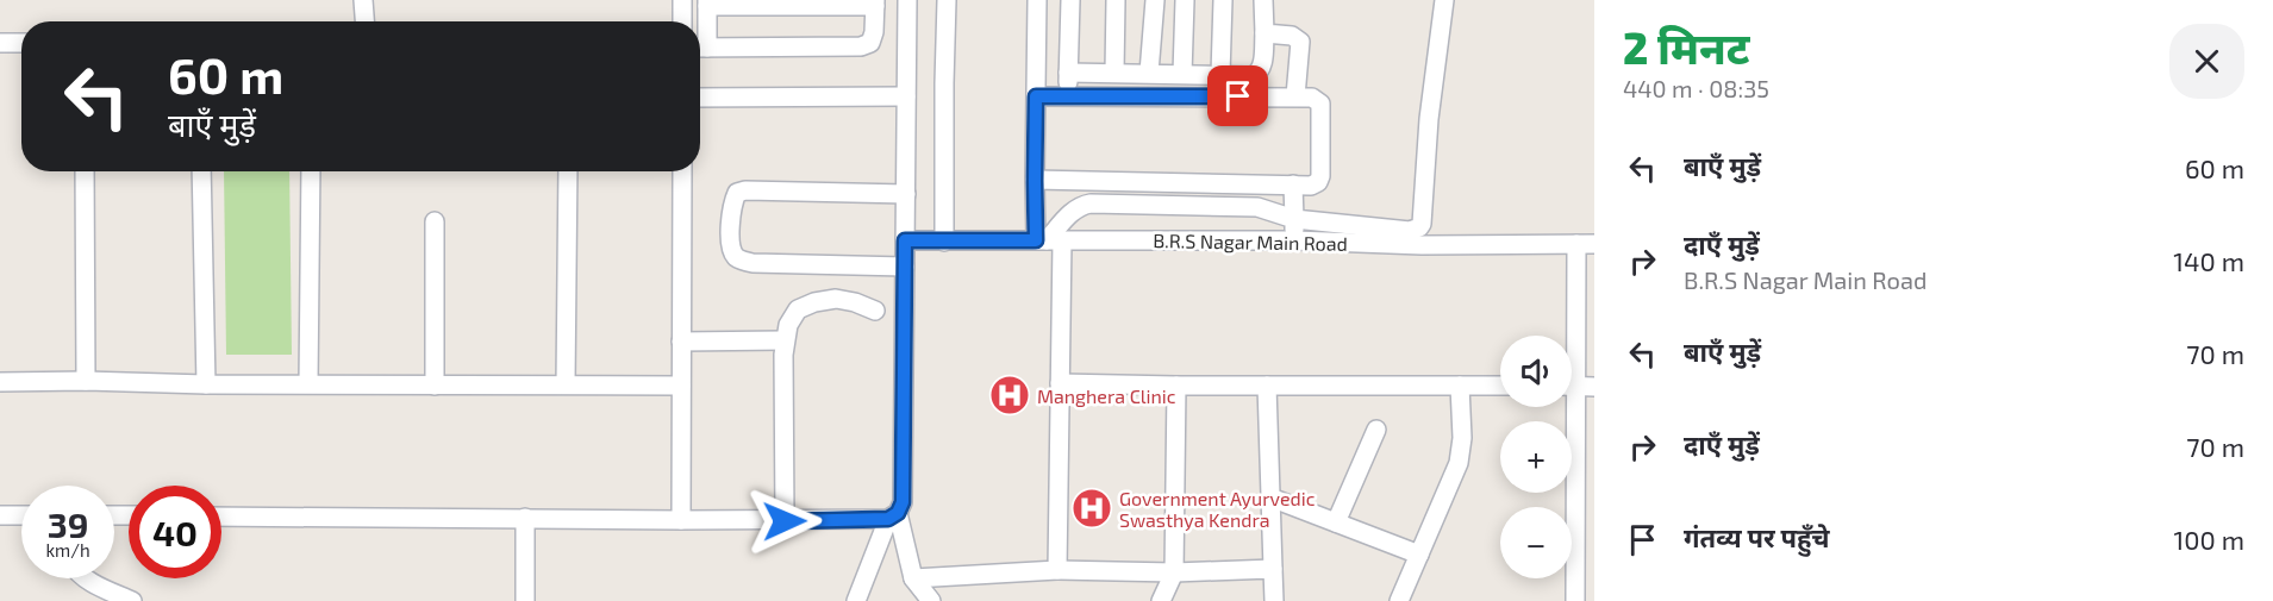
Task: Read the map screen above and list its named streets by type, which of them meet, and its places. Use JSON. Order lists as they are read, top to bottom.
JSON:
{
  "streets": {
    "street": ["B.R.S Nagar Main Road"]
  },
  "places": {
    "hospital": ["Manghera Clinic", "Government Ayurvedic Swasthya Kendra"]
  },
  "page": {
    "heading": ["2 मिनट", "440 m · 08:35"],
    "turn": ["60 m", "बाएँ मुड़ें"],
    "list": [
      {
        "name": "बाएँ मुड़ें",
        "value": "60 m"
      },
      {
        "name": "दाएँ मुड़ें",
        "note": "B.R.S Nagar Main Road",
        "value": "140 m"
      },
      {
        "name": "बाएँ मुड़ें",
        "value": "70 m"
      },
      {
        "name": "दाएँ मुड़ें",
        "value": "70 m"
      },
      {
        "name": "गंतव्य पर पहुँचे",
        "value": "100 m"
      }
    ],
    "map_buttons": ["+", "−"],
    "speed": "39 km/h",
    "limit": "40"
  }
}
